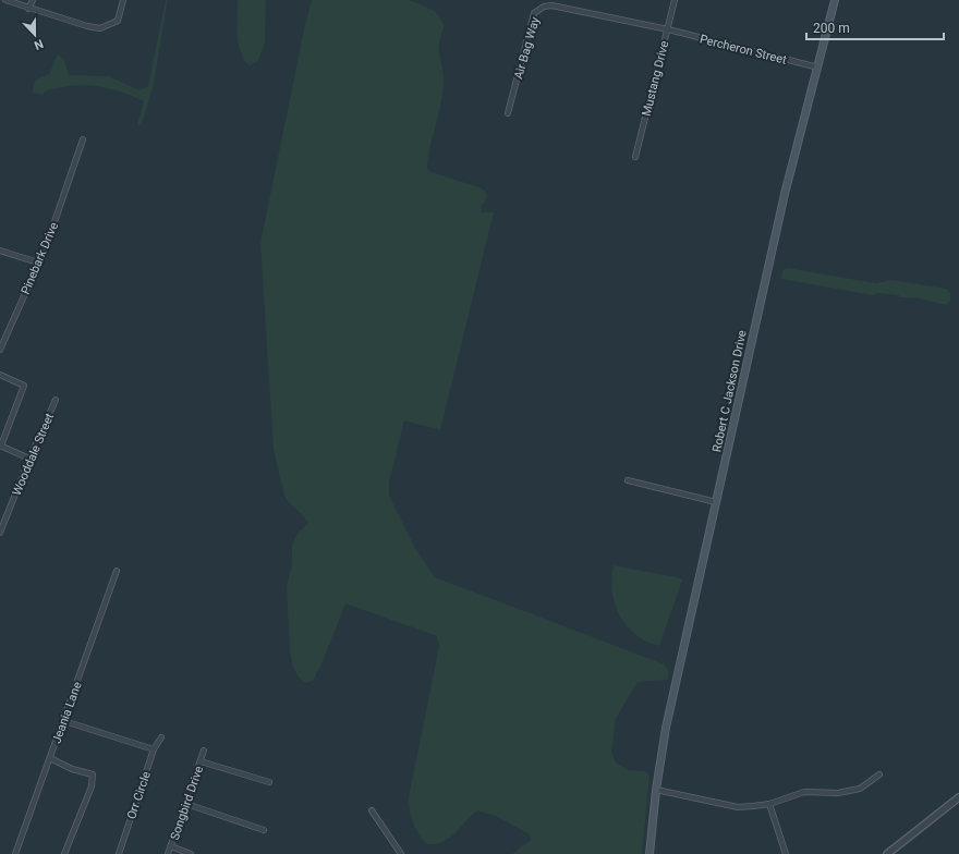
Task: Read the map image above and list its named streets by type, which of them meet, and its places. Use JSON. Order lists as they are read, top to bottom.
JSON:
{
  "streets": {
    "main road": ["Robert C Jackson Drive"],
    "street": [
      "Air Bag Way",
      "Percheron Street",
      "Mustang Drive",
      "Pinebark Drive",
      "Wooddale Street",
      "Jeania Lane",
      "Orr Circle",
      "Songbird Drive"
    ]
  },
  "crossings": [
    ["Air Bag Way", "Percheron Street"],
    ["Air Bag Way", "Mustang Drive"],
    ["Percheron Street", "Mustang Drive"],
    ["Percheron Street", "Robert C Jackson Drive"]
  ],
  "scale_bar": "200 m",
  "north": "bottom"
}
